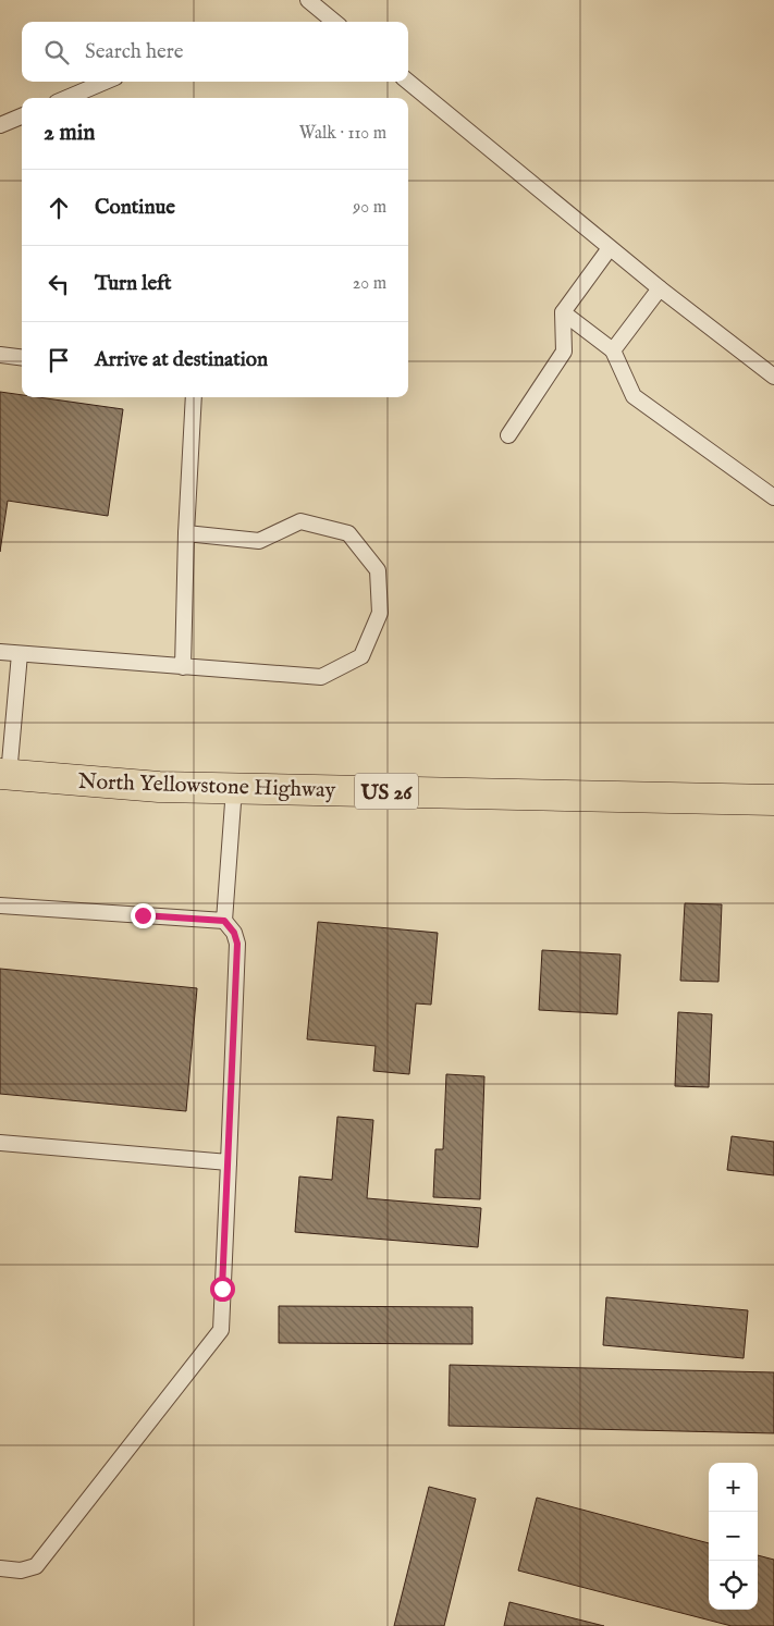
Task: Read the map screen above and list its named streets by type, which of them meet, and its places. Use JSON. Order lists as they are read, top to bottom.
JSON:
{
  "streets": {
    "highway": ["North Yellowstone Highway", "US 26"]
  },
  "page": {
    "search": "Search here",
    "heading": ["2 min", "Walk · 110 m"],
    "list": [
      ["Continue", "90 m"],
      ["Turn left", "20 m"],
      "Arrive at destination"
    ],
    "map_buttons": ["+", "−"]
  }
}
